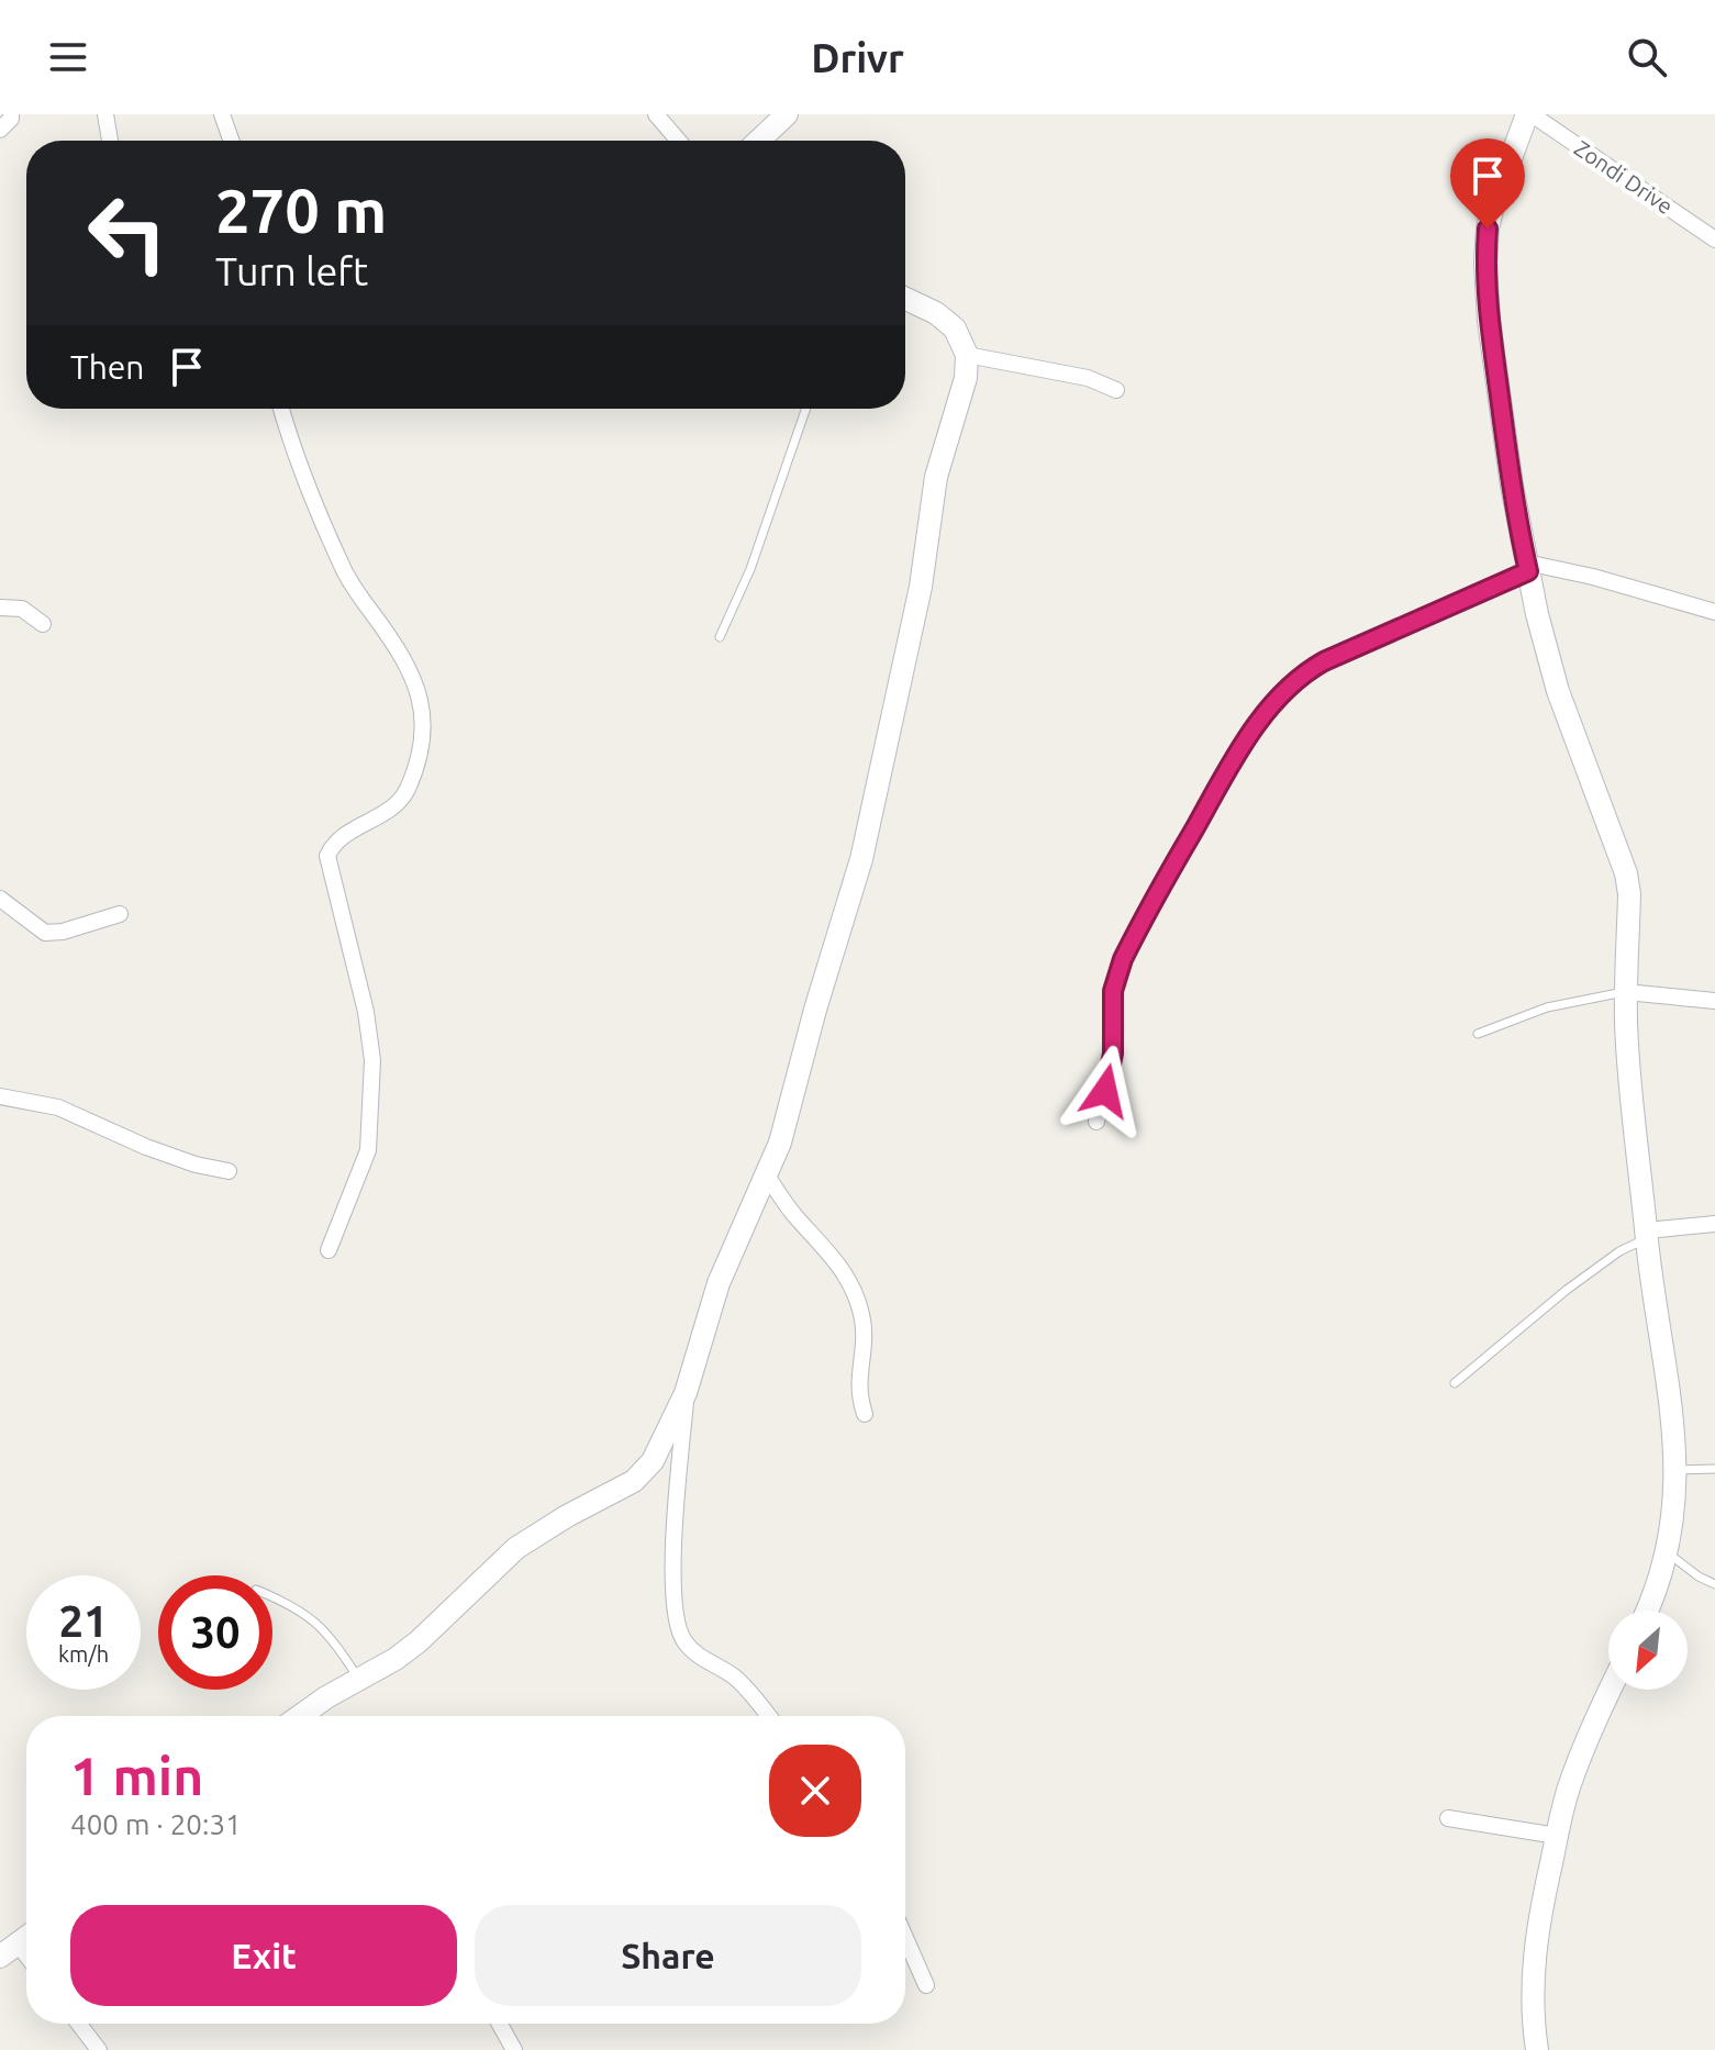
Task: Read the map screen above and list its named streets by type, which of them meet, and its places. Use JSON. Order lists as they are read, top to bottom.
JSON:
{
  "streets": {
    "street": ["Zondi Drive"]
  },
  "north": "bottom left",
  "page": {
    "header": "Drivr",
    "turn": ["270 m", "Turn left"],
    "then": "Then",
    "speed": "21 km/h",
    "limit": "30",
    "heading": ["1 min", "400 m · 20:31"],
    "buttons": ["Exit", "Share"]
  }
}
